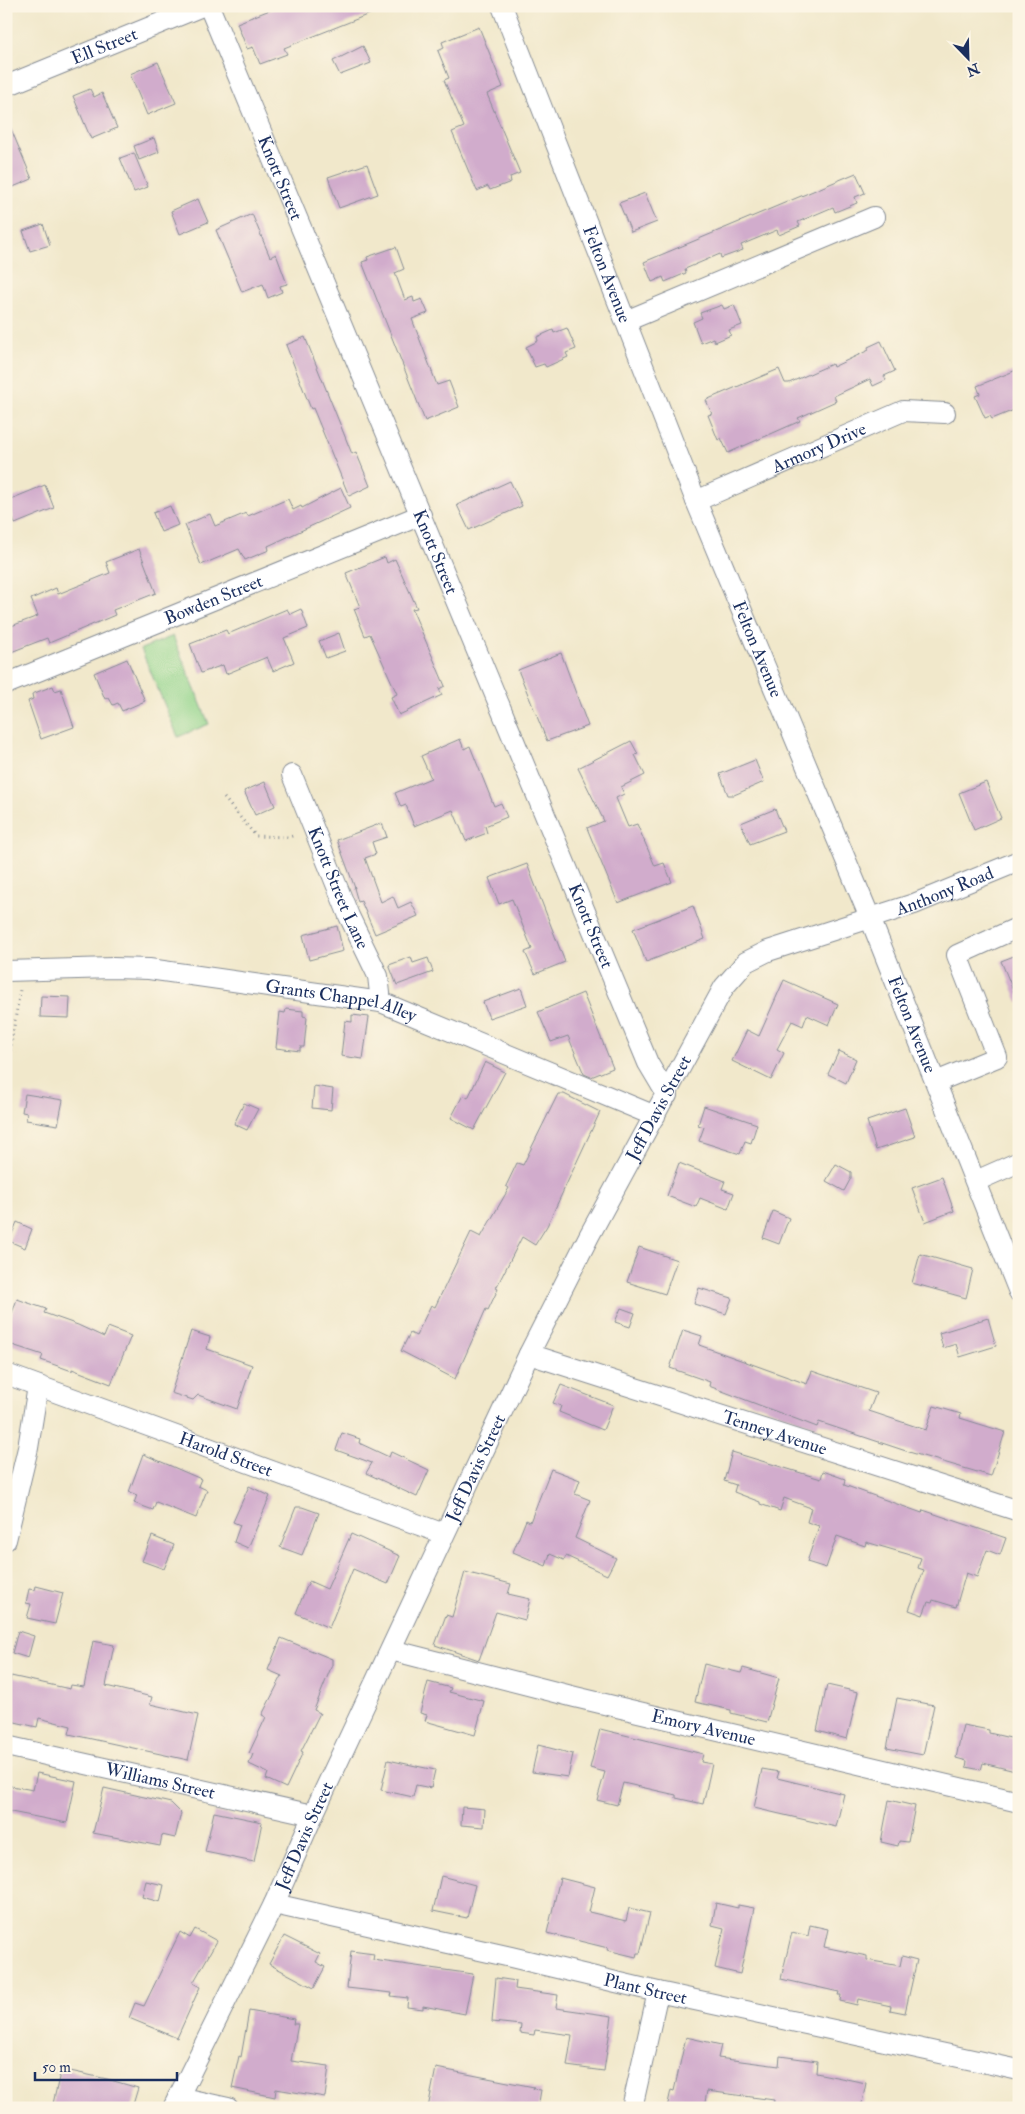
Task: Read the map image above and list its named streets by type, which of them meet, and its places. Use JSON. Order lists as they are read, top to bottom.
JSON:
{
  "streets": {
    "street": [
      "Ell Street",
      "Knott Street",
      "Felton Avenue",
      "Armory Drive",
      "Bowden Street",
      "Knott Street Lane",
      "Anthony Road",
      "Grants Chappel Alley",
      "Jeff Davis Street",
      "Tenney Avenue",
      "Harold Street",
      "Emory Avenue",
      "Williams Street",
      "Plant Street"
    ]
  },
  "crossings": [
    ["Knott Street", "Bowden Street"],
    ["Knott Street", "Jeff Davis Street"],
    ["Felton Avenue", "Armory Drive"],
    ["Felton Avenue", "Anthony Road"],
    ["Felton Avenue", "Jeff Davis Street"],
    ["Knott Street Lane", "Grants Chappel Alley"],
    ["Anthony Road", "Jeff Davis Street"],
    ["Grants Chappel Alley", "Jeff Davis Street"],
    ["Jeff Davis Street", "Tenney Avenue"],
    ["Jeff Davis Street", "Harold Street"],
    ["Jeff Davis Street", "Emory Avenue"],
    ["Jeff Davis Street", "Williams Street"],
    ["Jeff Davis Street", "Plant Street"]
  ],
  "scale_bar": "50 m",
  "north": "bottom right"
}
